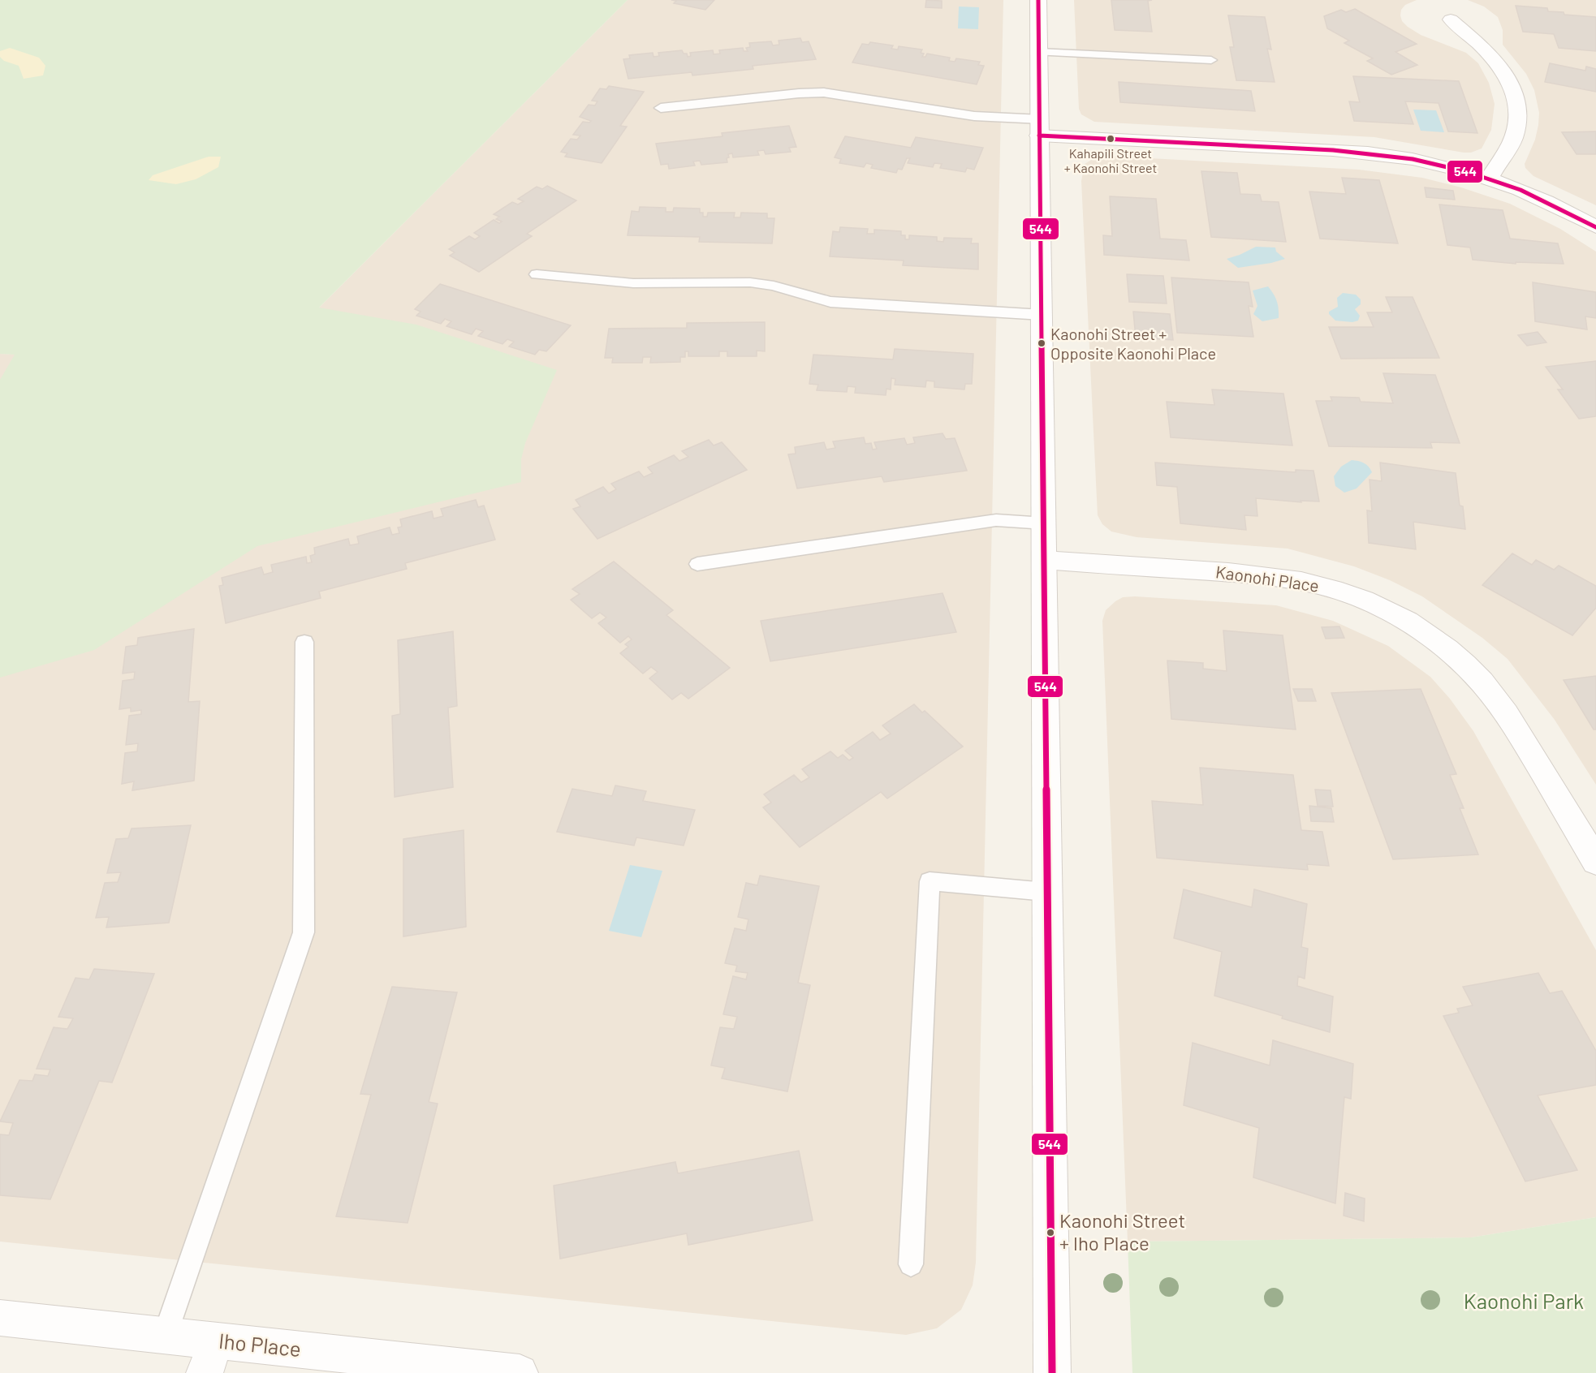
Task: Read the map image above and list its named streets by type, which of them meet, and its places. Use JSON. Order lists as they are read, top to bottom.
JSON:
{
  "streets": {
    "street": ["Kaonohi Place", "Iho Place"]
  },
  "parks": ["Kaonohi Park"],
  "places": ["Kahapili Street + Kaonohi Street", "Kaonohi Street + Opposite Kaonohi Place", "Kaonohi Street + Iho Place"],
  "lines": ["transit line 544"]
}
